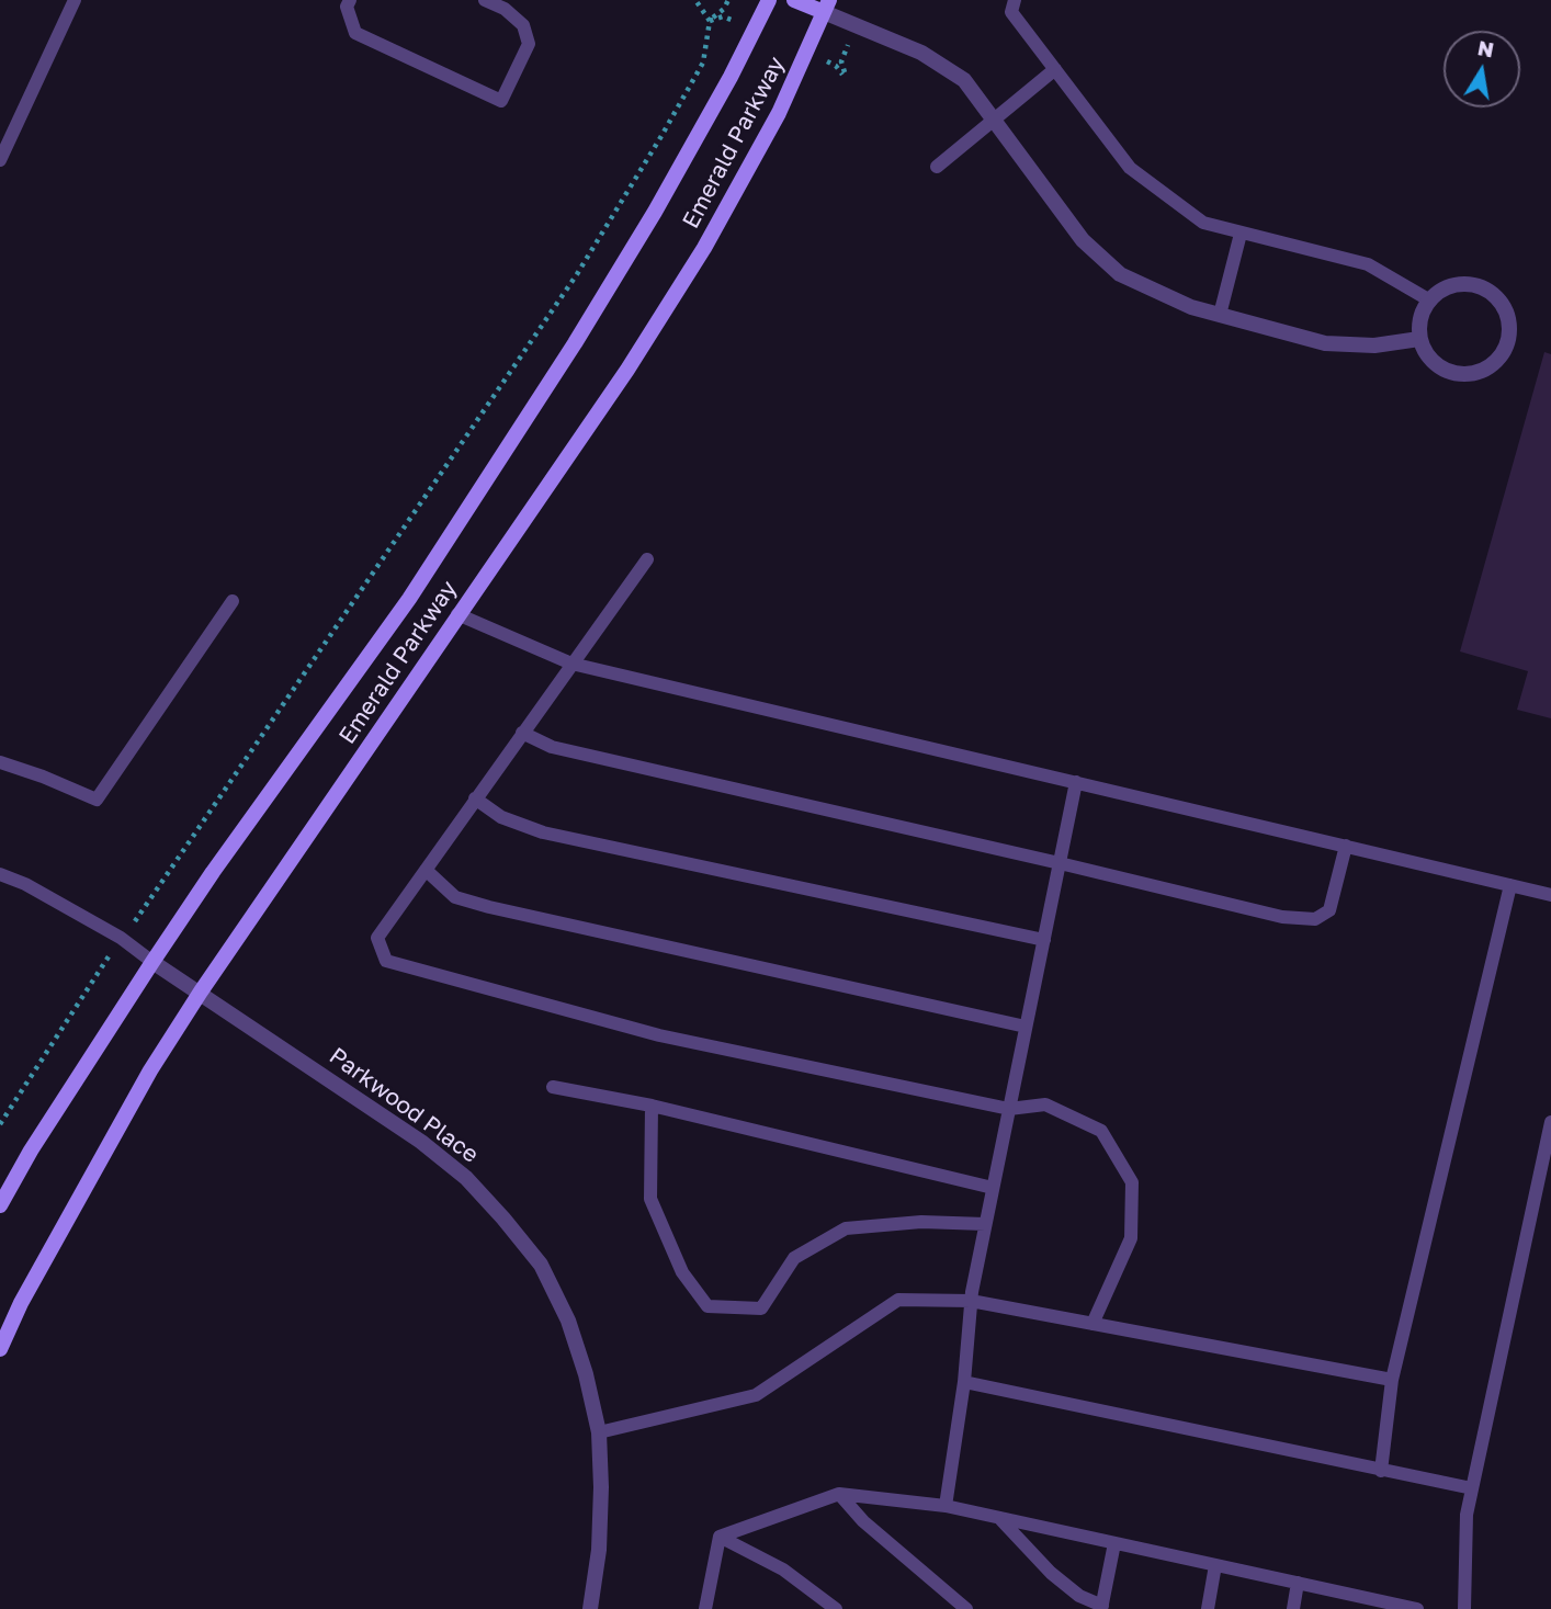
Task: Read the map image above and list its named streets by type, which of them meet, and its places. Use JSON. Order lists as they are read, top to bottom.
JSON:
{
  "streets": {
    "main road": ["Emerald Parkway"],
    "street": ["Parkwood Place"]
  },
  "crossings": [
    ["Emerald Parkway", "Parkwood Place"]
  ],
  "north": "top"
}
